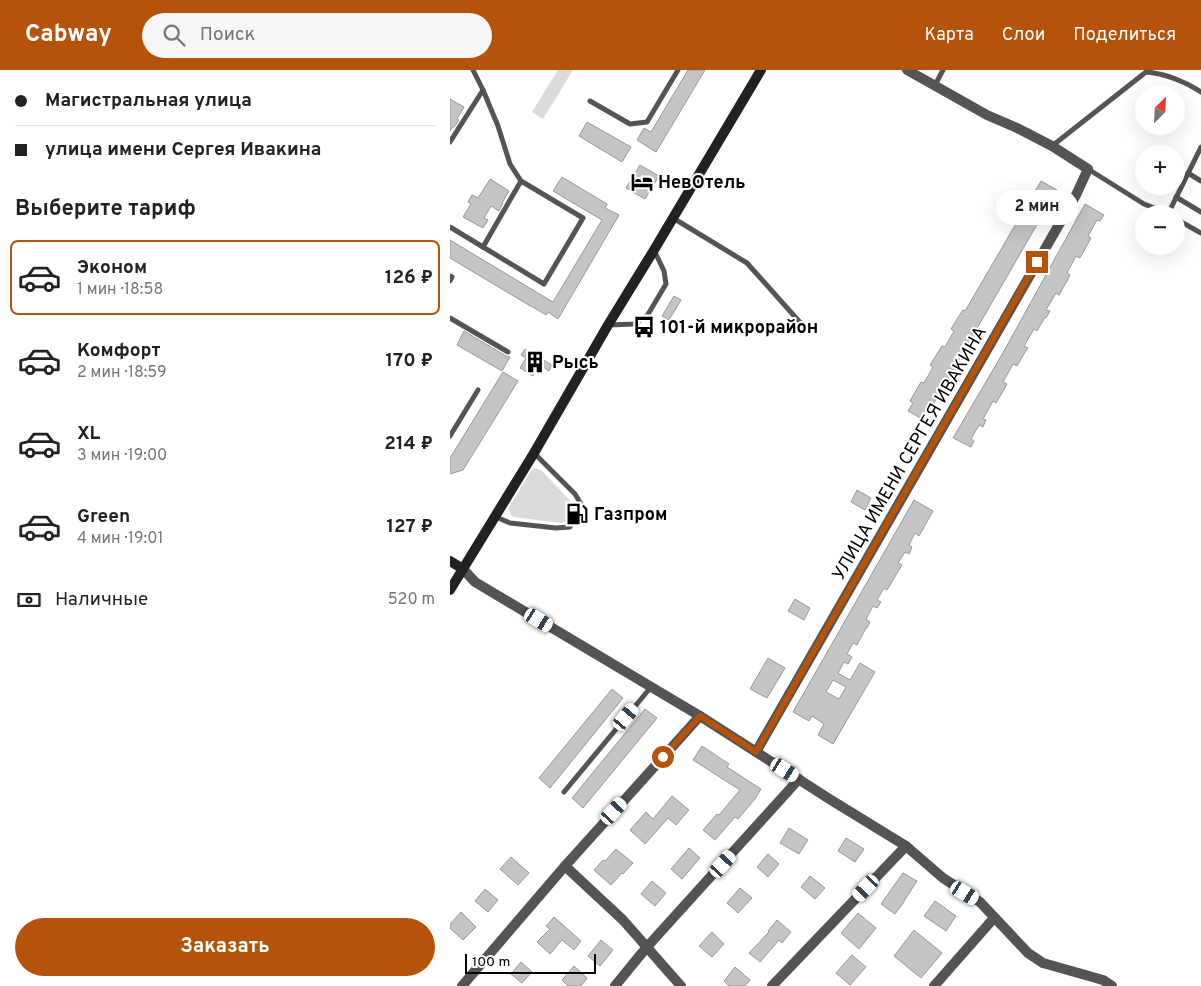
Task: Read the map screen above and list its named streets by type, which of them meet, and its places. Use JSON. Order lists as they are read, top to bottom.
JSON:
{
  "streets": {
    "street": ["УЛИЦА ИМЕНИ СЕРГЕЯ ИВАКИНА"]
  },
  "places": {
    "hotel": ["НевОтель"],
    "bus stop": ["101-й микрорайон"],
    "building": ["Рысь"],
    "fuel station": ["Газпром"]
  },
  "scale_bar": "100 m",
  "north": "top right",
  "page": {
    "header": "Cabway",
    "search": "Поиск",
    "nav": ["Карта", "Слои", "Поделиться"],
    "banner": ["Магистральная улица", "улица имени Сергея Ивакина"],
    "map_buttons": ["+", "−"],
    "heading": "Выберите тариф",
    "bubble": "2 мин",
    "list": [
      {
        "name": "Эконом",
        "note": "1 мин · 18:58",
        "value": "126 ₽"
      },
      {
        "name": "Комфорт",
        "note": "2 мин · 18:59",
        "value": "170 ₽"
      },
      {
        "name": "XL",
        "note": "3 мин · 19:00",
        "value": "214 ₽"
      },
      {
        "name": "Green",
        "note": "4 мин · 19:01",
        "value": "127 ₽"
      }
    ],
    "pay": ["Наличные", "520 m"],
    "buttons": "Заказать",
    "scale": "100 m"
  }
}
